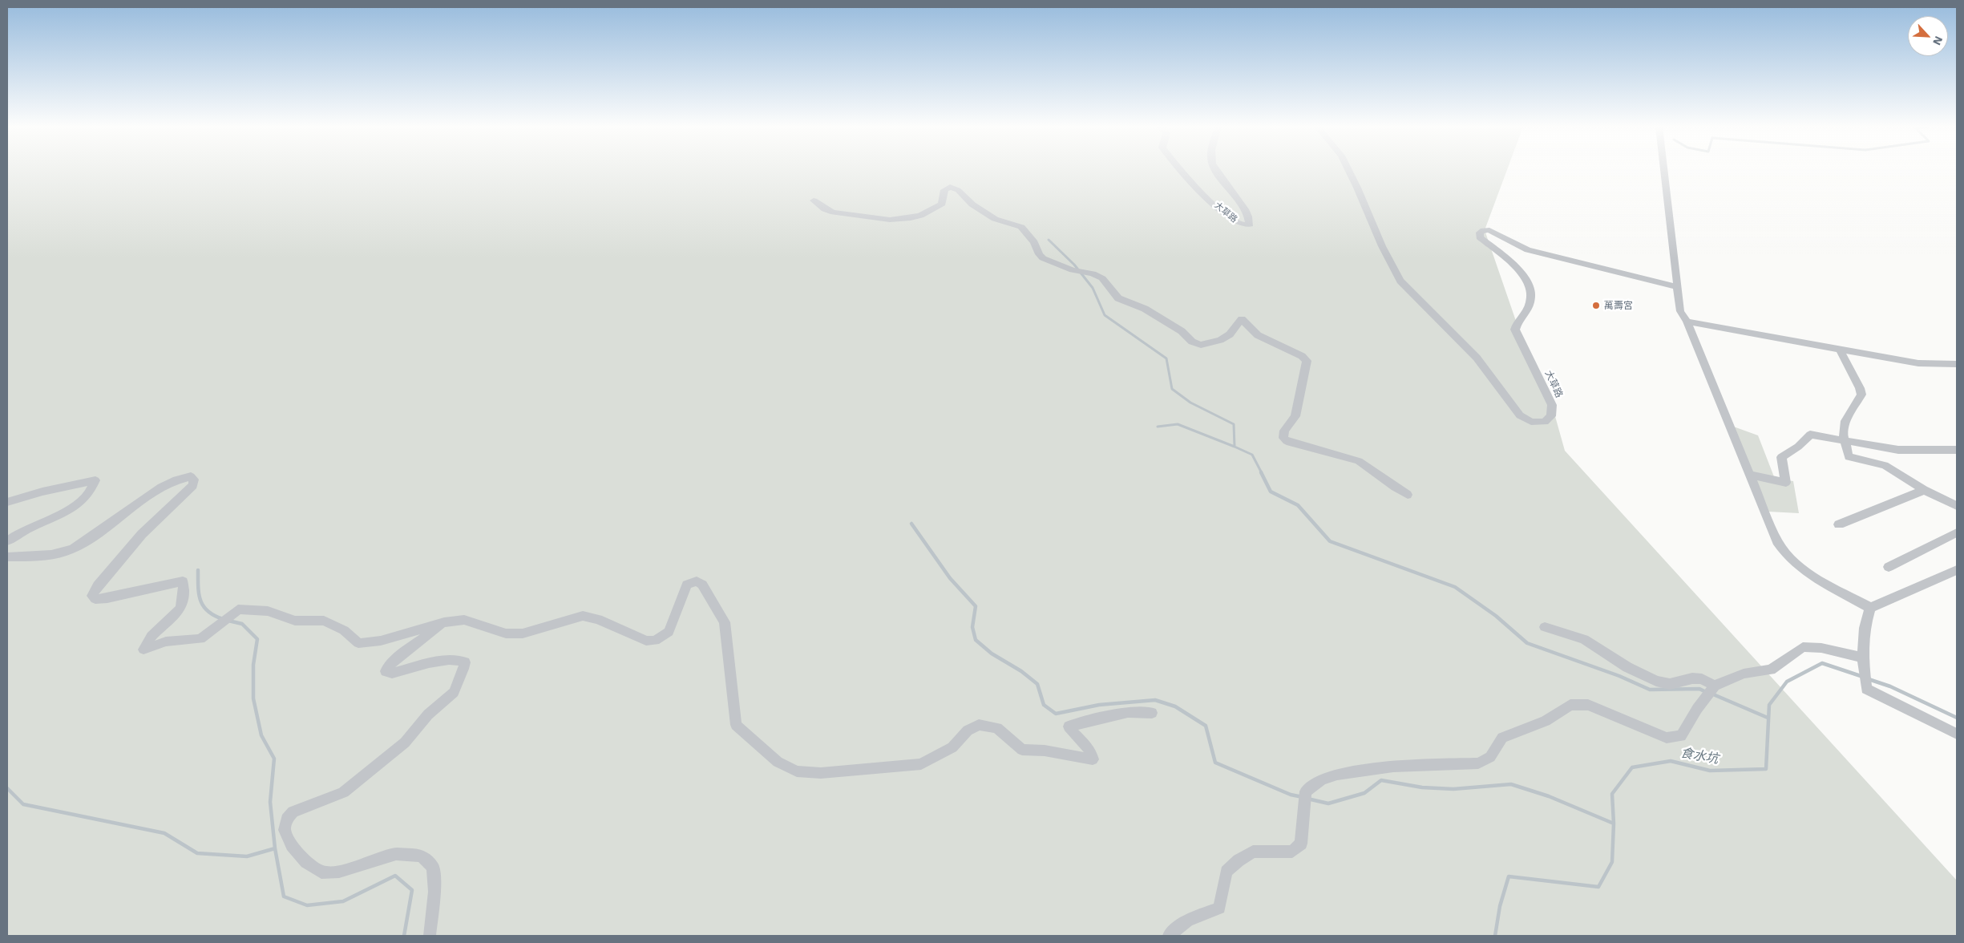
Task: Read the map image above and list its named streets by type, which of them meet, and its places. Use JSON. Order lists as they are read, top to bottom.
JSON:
{
  "streets": {
    "street": ["大草路"]
  },
  "water": ["食水坑"],
  "places": ["萬壽宮"],
  "north": "bottom right"
}
